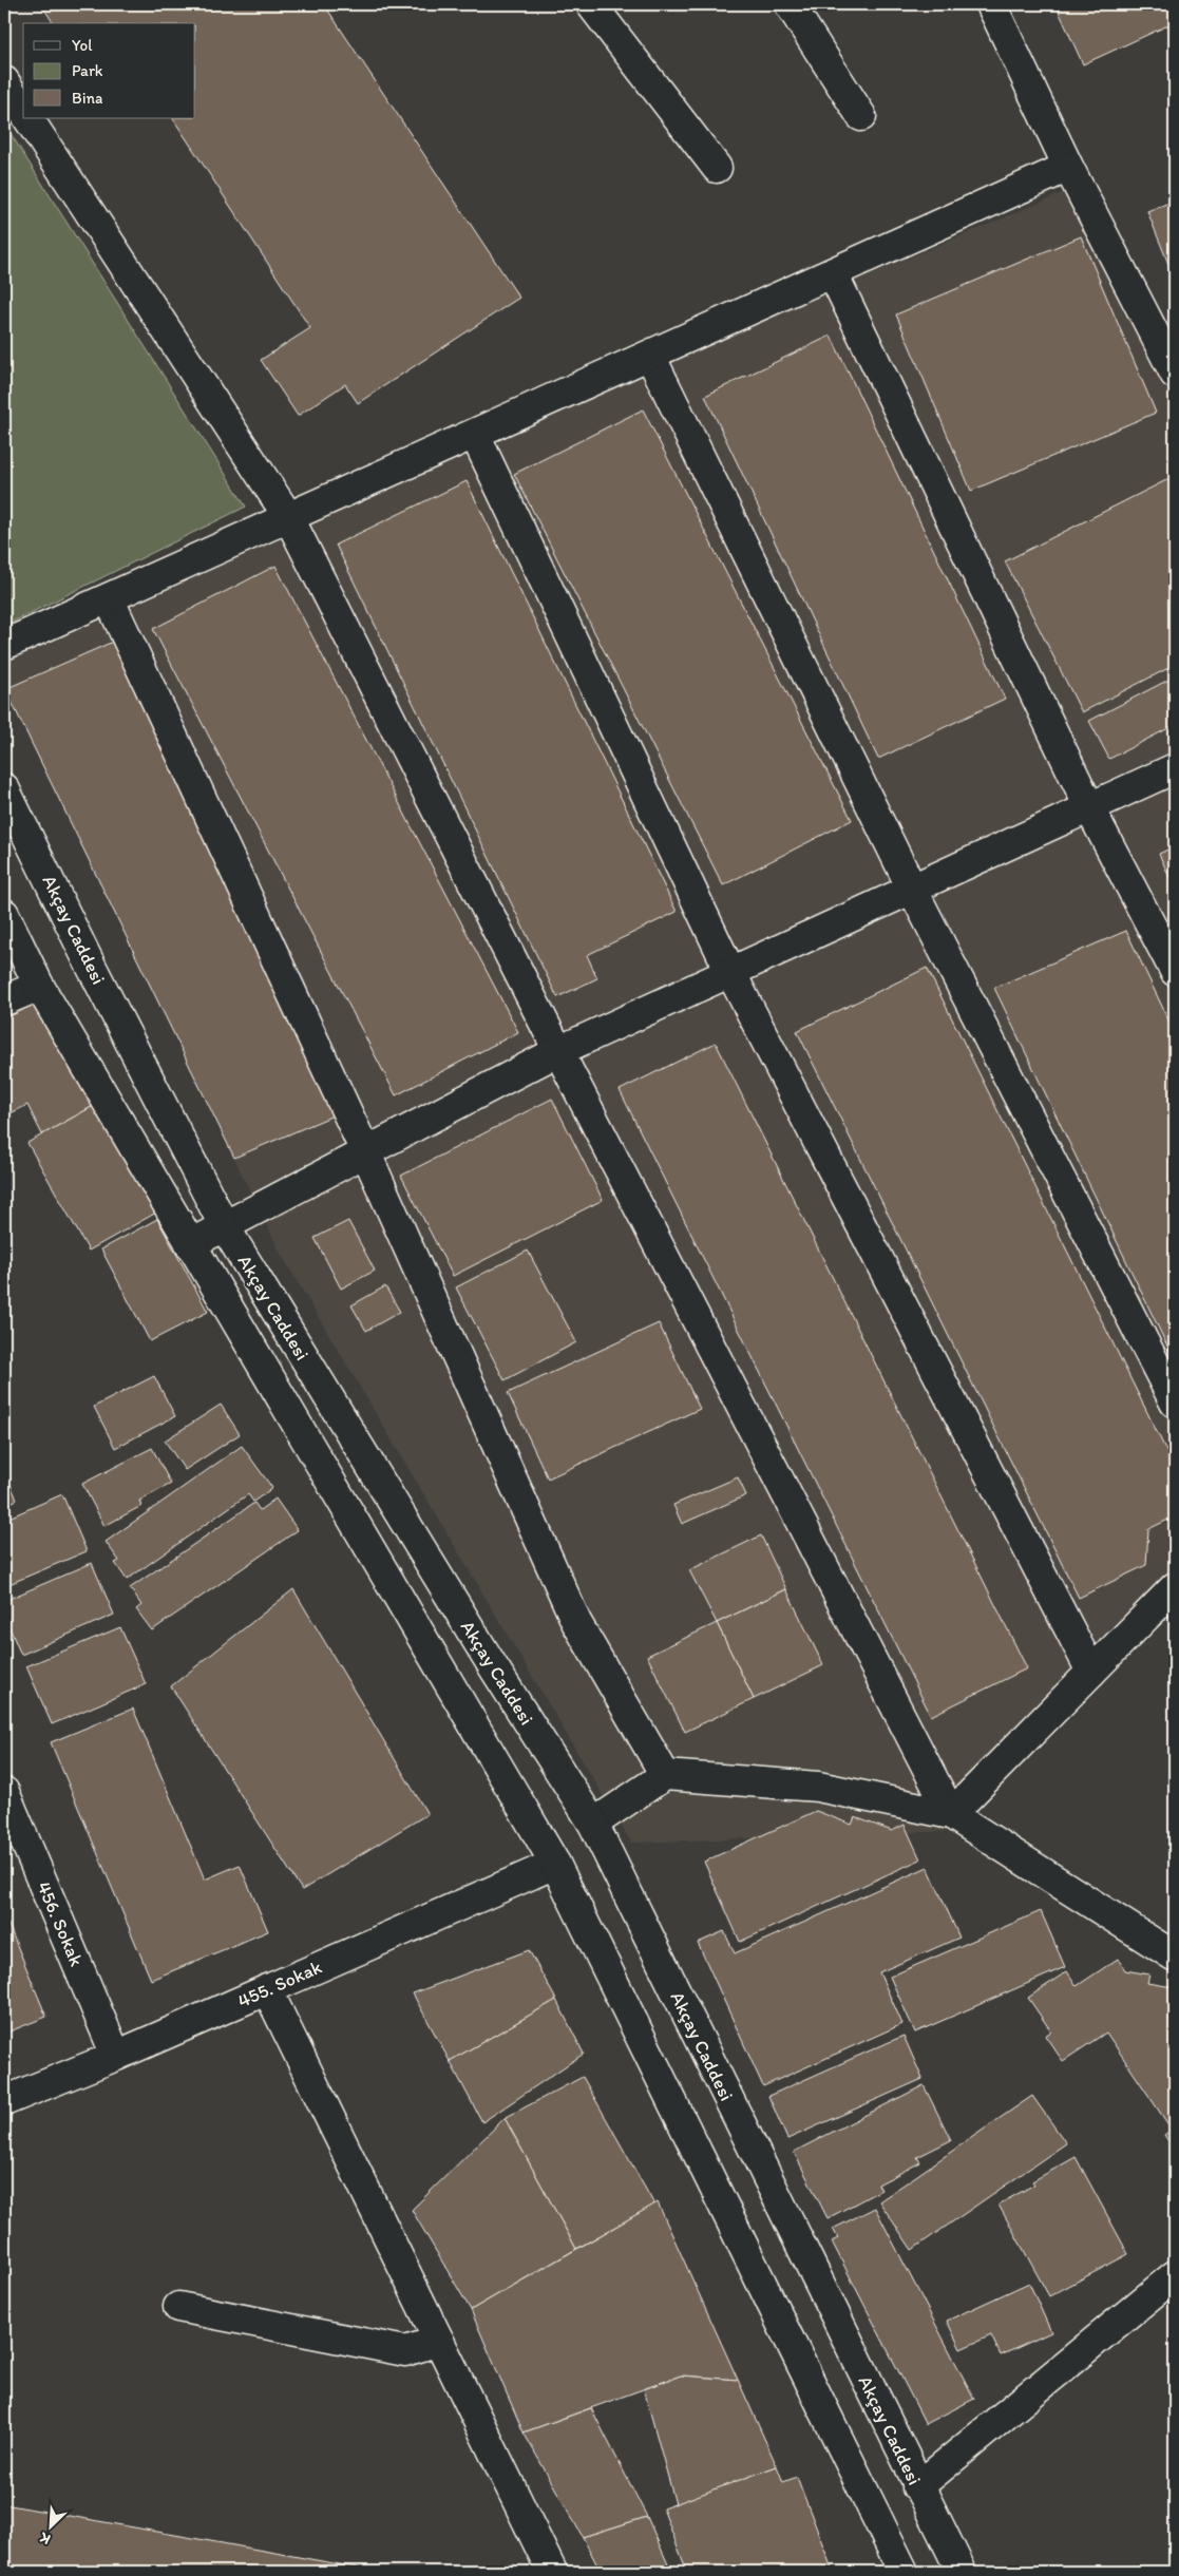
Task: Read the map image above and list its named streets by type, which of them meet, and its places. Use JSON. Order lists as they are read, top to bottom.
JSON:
{
  "streets": {
    "street": ["Akçay Caddesi", "456. Sokak", "455. Sokak"]
  },
  "crossings": [
    ["456. Sokak", "455. Sokak"]
  ],
  "legend": ["Yol", "Park", "Bina"],
  "north": "bottom left"
}
